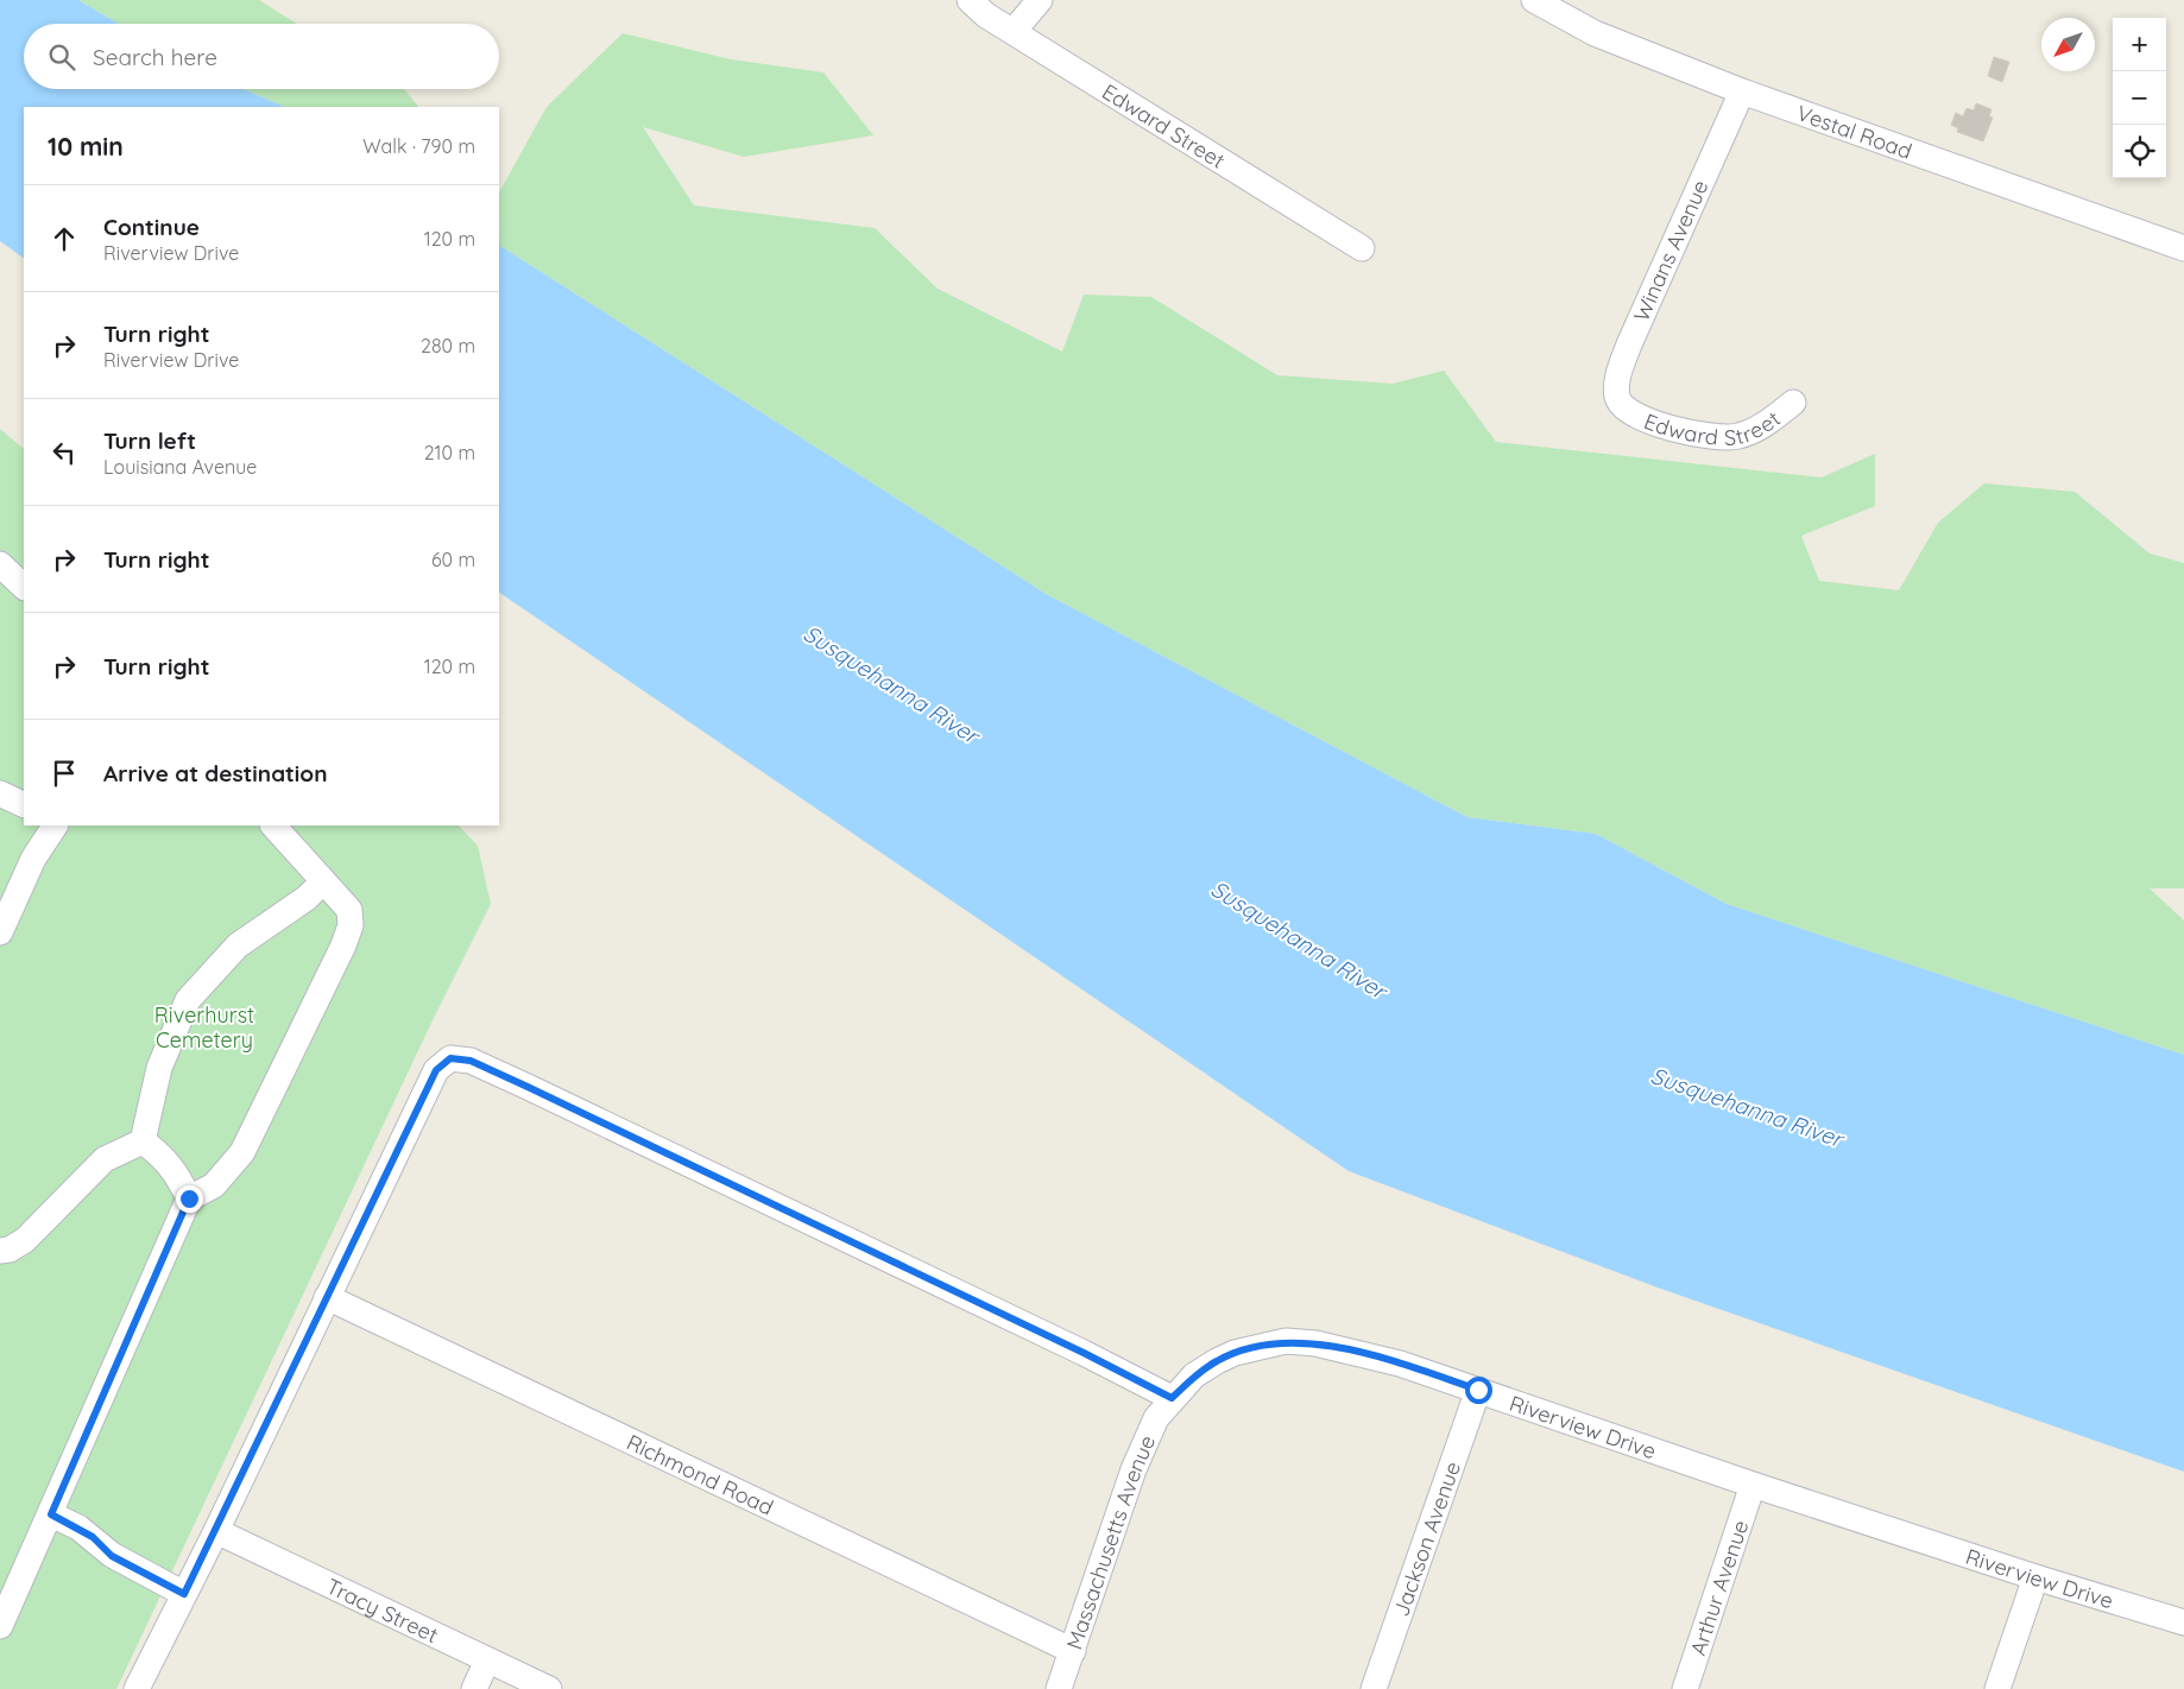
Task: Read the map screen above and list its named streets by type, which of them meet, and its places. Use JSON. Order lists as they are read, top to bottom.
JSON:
{
  "streets": {
    "street": [
      "Edward Street",
      "Vestal Road",
      "Winans Avenue",
      "Riverview Drive",
      "Richmond Road",
      "Jackson Avenue",
      "Massachusetts Avenue",
      "Arthur Avenue",
      "Tracy Street"
    ]
  },
  "crossings": [
    ["Edward Street", "Winans Avenue"],
    ["Vestal Road", "Winans Avenue"],
    ["Riverview Drive", "Jackson Avenue"],
    ["Riverview Drive", "Massachusetts Avenue"],
    ["Riverview Drive", "Arthur Avenue"],
    ["Richmond Road", "Massachusetts Avenue"]
  ],
  "water": ["Susquehanna River"],
  "parks": ["Riverhurst Cemetery"],
  "north": "bottom left",
  "page": {
    "map_buttons": ["+", "−"],
    "search": "Search here",
    "heading": ["10 min", "Walk · 790 m"],
    "list": [
      ["Continue", "Riverview Drive", "120 m"],
      ["Turn right", "Riverview Drive", "280 m"],
      ["Turn left", "Louisiana Avenue", "210 m"],
      ["Turn right", "60 m"],
      ["Turn right", "120 m"],
      "Arrive at destination"
    ]
  }
}
